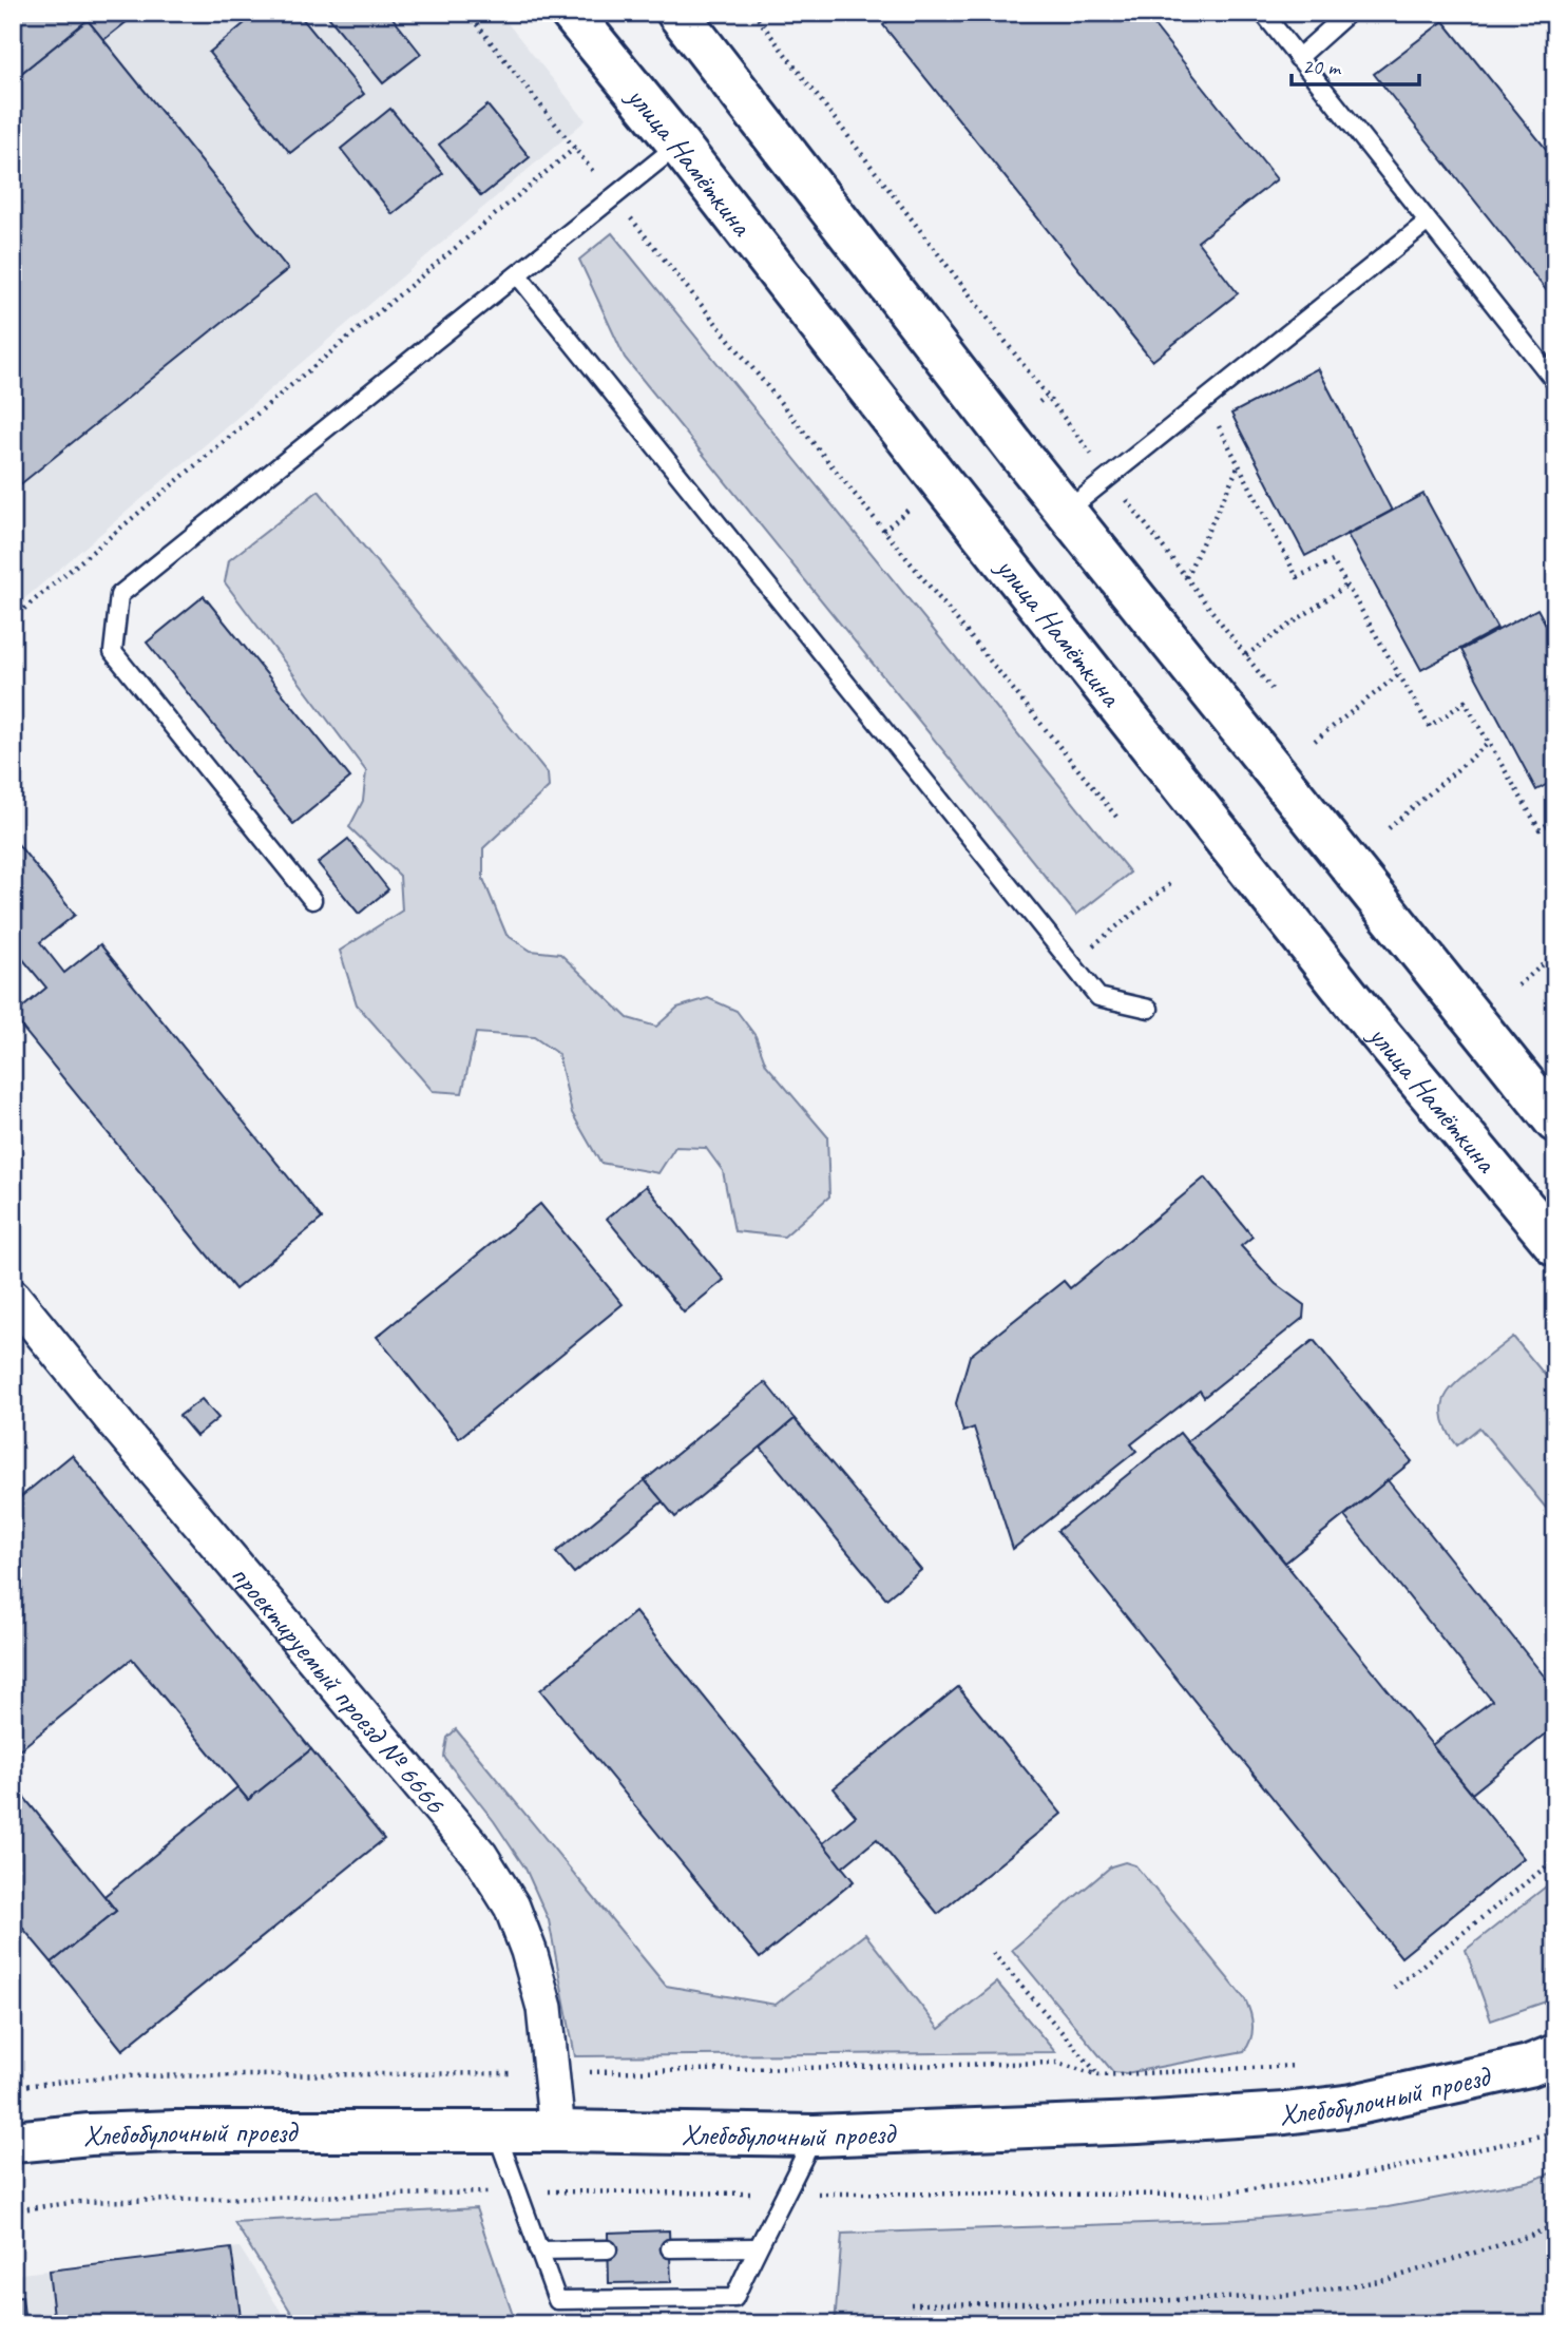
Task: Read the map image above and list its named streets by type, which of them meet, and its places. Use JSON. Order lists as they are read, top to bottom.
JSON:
{
  "streets": {
    "main road": ["улица Намёткина", "Хлебобулочный проезд"],
    "street": ["проектируемый проезд № 6666"]
  },
  "crossings": [
    ["проектируемый проезд № 6666", "Хлебобулочный проезд"]
  ],
  "scale_bar": "20 m"
}
